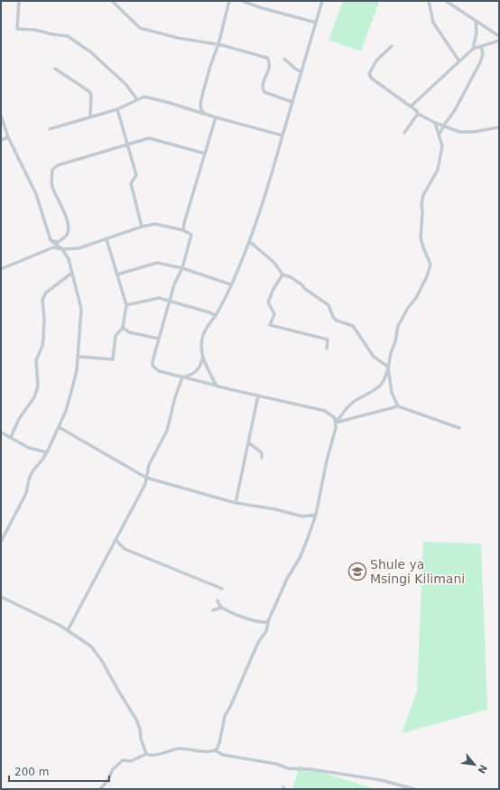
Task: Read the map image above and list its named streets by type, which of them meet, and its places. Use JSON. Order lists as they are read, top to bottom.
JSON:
{
  "places": {
    "school or university": ["Shule ya Msingi Kilimani"]
  },
  "scale_bar": "200 m",
  "north": "bottom right"
}
